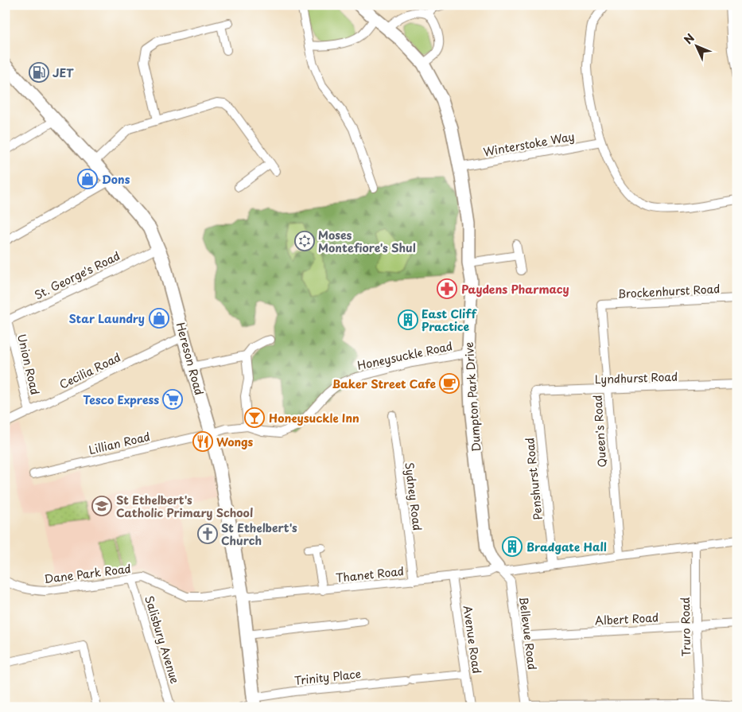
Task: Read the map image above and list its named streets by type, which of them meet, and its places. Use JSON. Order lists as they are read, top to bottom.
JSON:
{
  "streets": {
    "main road": ["Hereson Road"],
    "street": [
      "Winterstoke Way",
      "St. George's Road",
      "Brockenhurst Road",
      "Honeysuckle Road",
      "Union Road",
      "Cecilia Road",
      "Lyndhurst Road",
      "Dumpton Park Drive",
      "Queen's Road",
      "Lillian Road",
      "Penshurst Road",
      "Sydney Road",
      "Dane Park Road",
      "Thanet Road",
      "Albert Road",
      "Truro Road",
      "Bellevue Road",
      "Salisbury Avenue",
      "Avenue Road",
      "Trinity Place"
    ]
  },
  "crossings": [
    ["Winterstoke Way", "Dumpton Park Drive"],
    ["St. George's Road", "Hereson Road"],
    ["St. George's Road", "Union Road"],
    ["Brockenhurst Road", "Queen's Road"],
    ["Honeysuckle Road", "Hereson Road"],
    ["Honeysuckle Road", "Dumpton Park Drive"],
    ["Honeysuckle Road", "Lillian Road"],
    ["Hereson Road", "Cecilia Road"],
    ["Hereson Road", "Lillian Road"],
    ["Hereson Road", "Dane Park Road"],
    ["Hereson Road", "Thanet Road"],
    ["Hereson Road", "Trinity Place"],
    ["Union Road", "Cecilia Road"],
    ["Lyndhurst Road", "Queen's Road"],
    ["Lyndhurst Road", "Penshurst Road"],
    ["Dumpton Park Drive", "Thanet Road"],
    ["Dumpton Park Drive", "Bellevue Road"],
    ["Queen's Road", "Thanet Road"],
    ["Penshurst Road", "Thanet Road"],
    ["Sydney Road", "Thanet Road"],
    ["Dane Park Road", "Thanet Road"],
    ["Dane Park Road", "Salisbury Avenue"],
    ["Thanet Road", "Truro Road"],
    ["Thanet Road", "Bellevue Road"],
    ["Thanet Road", "Avenue Road"],
    ["Albert Road", "Truro Road"],
    ["Albert Road", "Bellevue Road"],
    ["Avenue Road", "Trinity Place"]
  ],
  "places": {
    "fuel station": ["JET"],
    "shop": ["Dons", "Star Laundry"],
    "synagogue": ["Moses Montefiore's Shul"],
    "pharmacy": ["Paydens Pharmacy"],
    "building": ["East Cliff Practice", "Bradgate Hall"],
    "cafe": ["Baker Street Cafe"],
    "supermarket": ["Tesco Express"],
    "bar": ["Honeysuckle Inn"],
    "restaurant": ["Wongs"],
    "school or university": ["St Ethelbert's Catholic Primary School"],
    "church": ["St Ethelbert's Church"]
  },
  "north": "top left"
}
